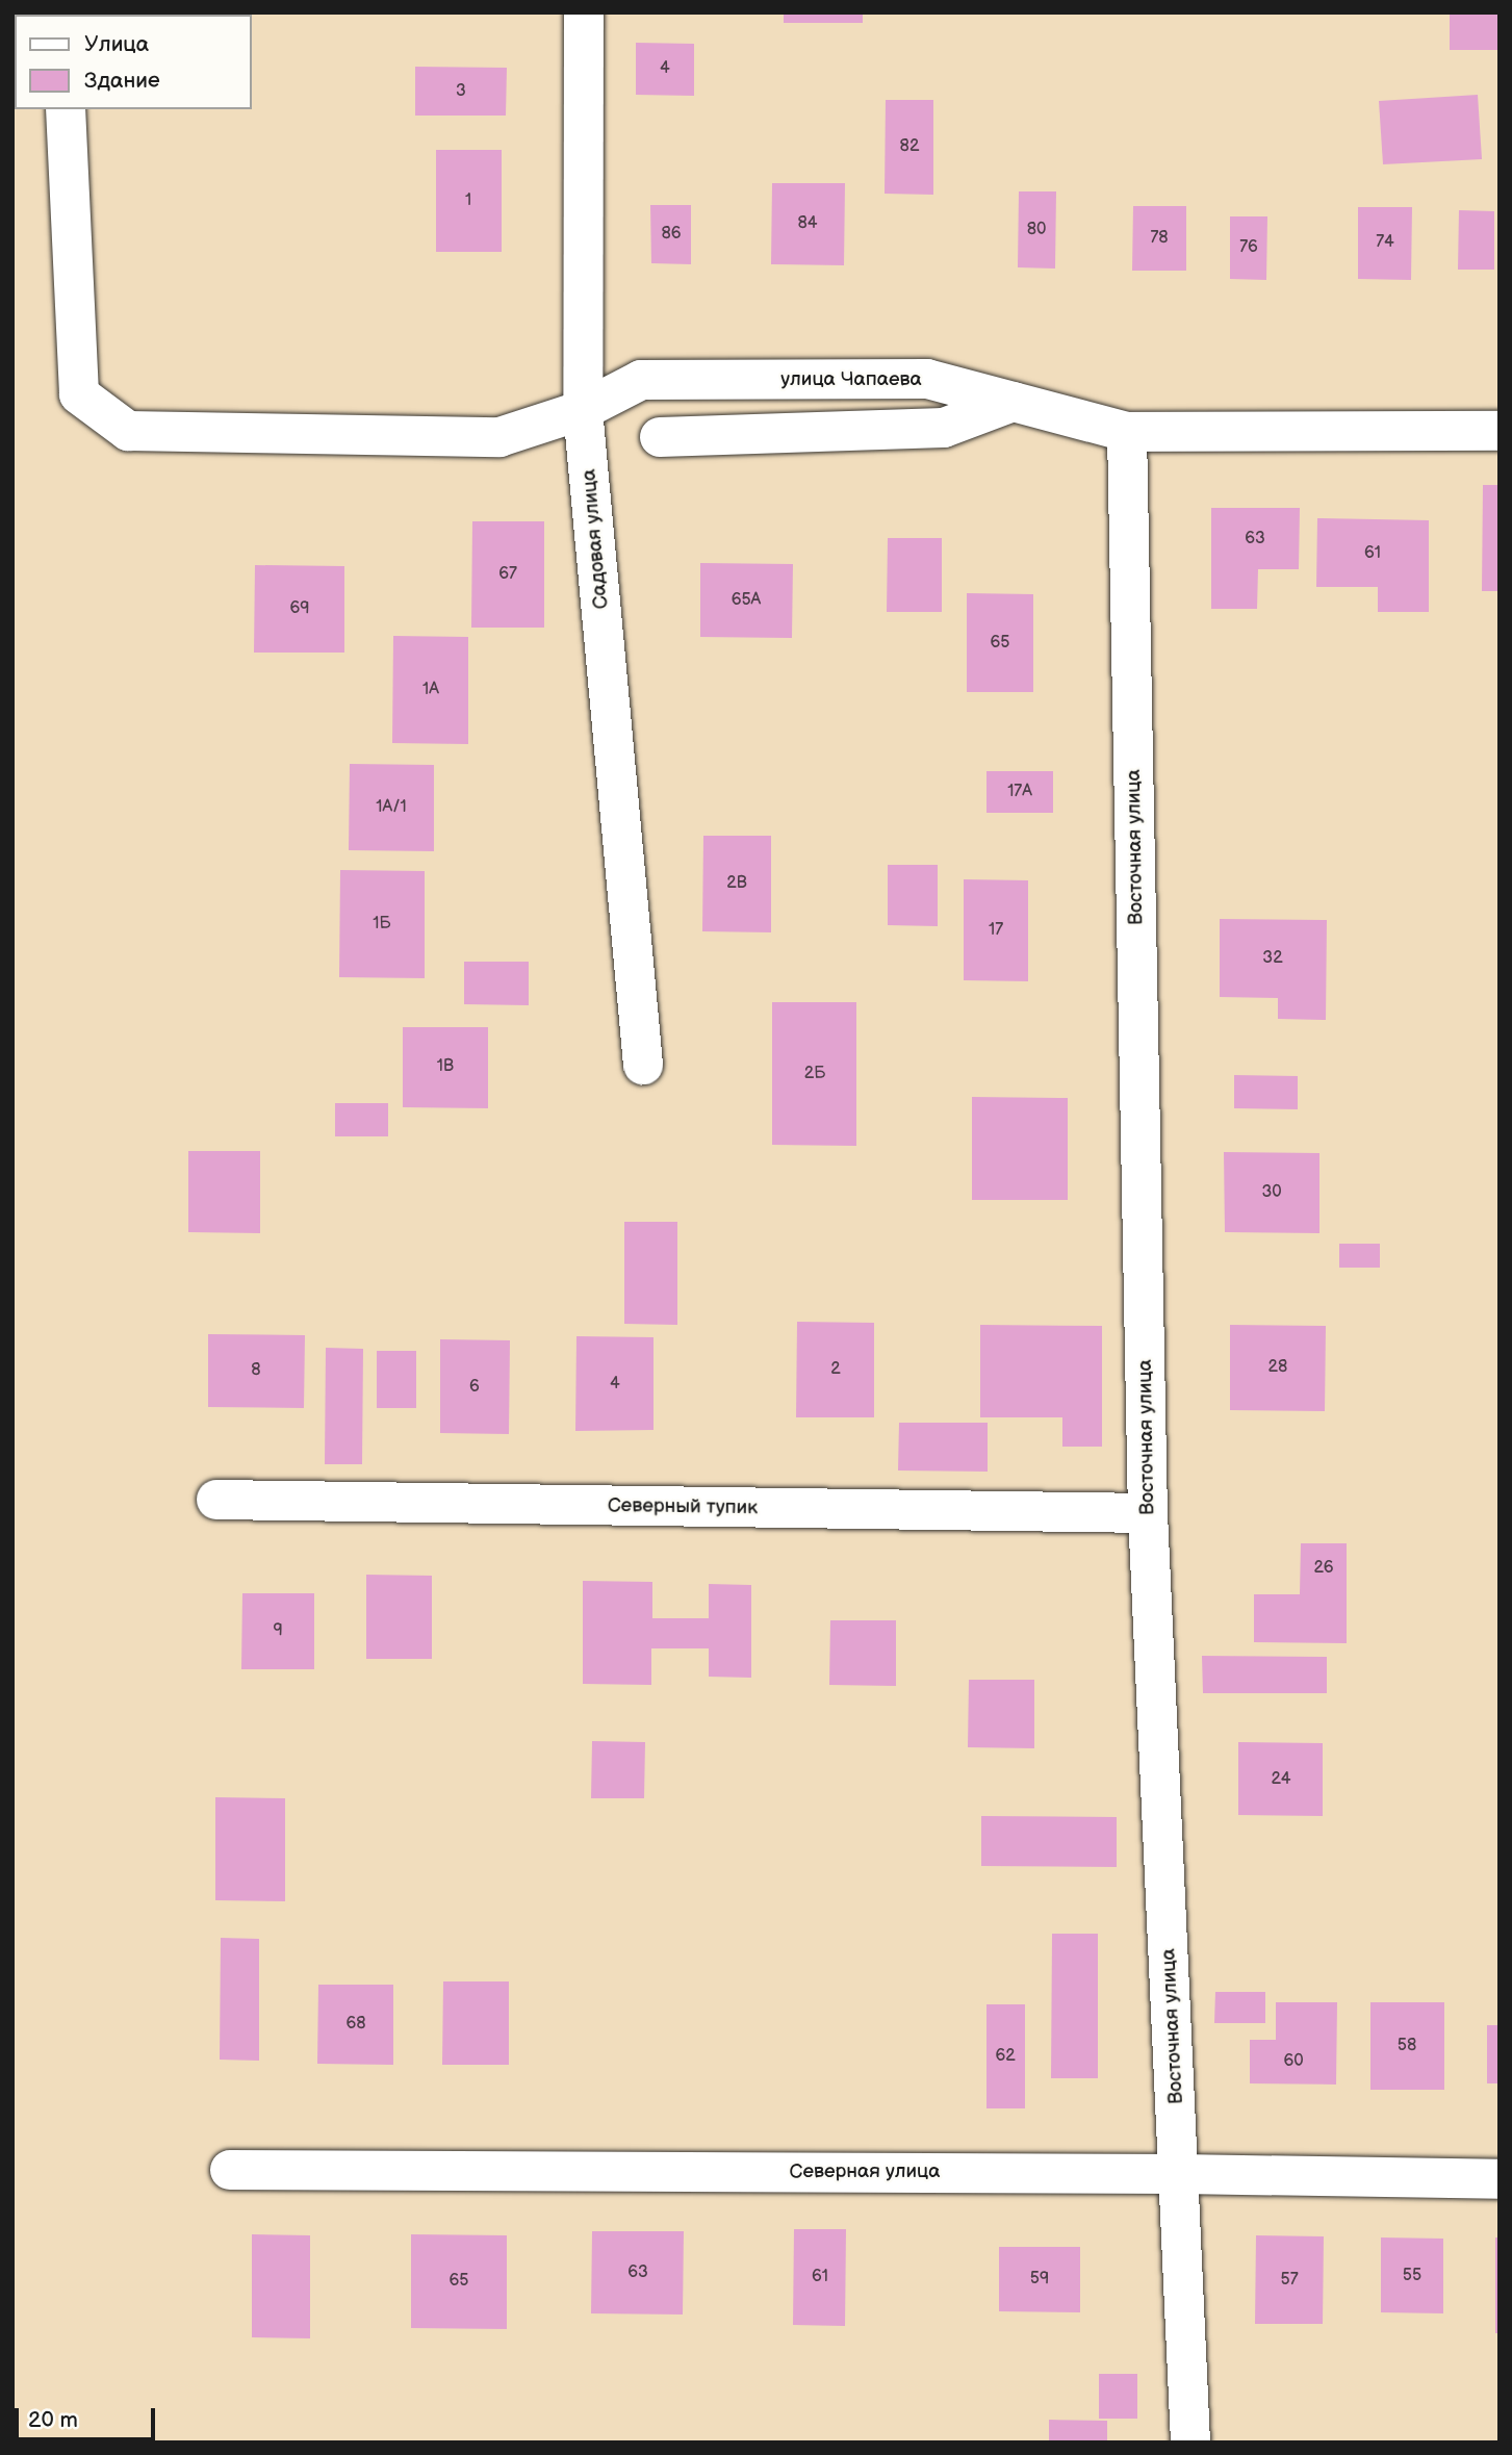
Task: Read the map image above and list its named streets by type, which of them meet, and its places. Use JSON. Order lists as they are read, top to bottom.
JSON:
{
  "streets": {
    "street": [
      "улица Чапаева",
      "Садовая улица",
      "Восточная улица",
      "Северный тупик",
      "Северная улица"
    ]
  },
  "crossings": [
    ["улица Чапаева", "Садовая улица"],
    ["улица Чапаева", "Восточная улица"],
    ["Восточная улица", "Северный тупик"],
    ["Восточная улица", "Северная улица"]
  ],
  "house_numbers": [
    "4",
    "3",
    "82",
    "1",
    "84",
    "80",
    "86",
    "78",
    "74",
    "76",
    "63",
    "61",
    "67",
    "65А",
    "69",
    "65",
    "1А",
    "17А",
    "1А/1",
    "2В",
    "1Б",
    "17",
    "32",
    "1В",
    "2Б",
    "30",
    "28",
    "2",
    "8",
    "4",
    "6",
    "26",
    "9",
    "24",
    "68",
    "58",
    "62",
    "60",
    "63",
    "55",
    "61",
    "59",
    "57",
    "65"
  ],
  "legend": ["Улица", "Здание"],
  "scale_bar": "20 m"
}
